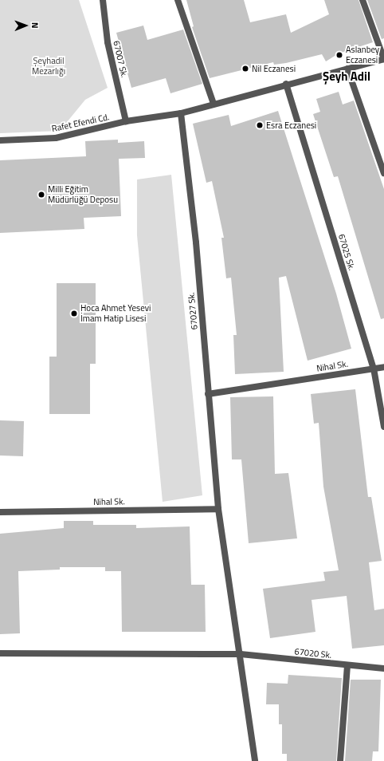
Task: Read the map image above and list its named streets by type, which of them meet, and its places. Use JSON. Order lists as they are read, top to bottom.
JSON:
{
  "streets": {
    "street": [
      "67007 Sk.",
      "Rafet Efendi Cd.",
      "67025 Sk.",
      "67027 Sk.",
      "Nihal Sk.",
      "67020 Sk."
    ]
  },
  "crossings": [
    ["67007 Sk.", "Rafet Efendi Cd."],
    ["Rafet Efendi Cd.", "67025 Sk."],
    ["Rafet Efendi Cd.", "67027 Sk."],
    ["67025 Sk.", "Nihal Sk."],
    ["67027 Sk.", "Nihal Sk."],
    ["67027 Sk.", "67020 Sk."]
  ],
  "districts": ["Şeyh Adil"],
  "parks": ["Şeyhadil Mezarlığı"],
  "places": [
    "Aslanbey Eczanesi",
    "Nil Eczanesi",
    "Esra Eczanesi",
    "Milli Eğitim Müdürlüğü Deposu",
    "Hoca Ahmet Yesevi İmam Hatip Lisesi"
  ],
  "north": "right"
}
